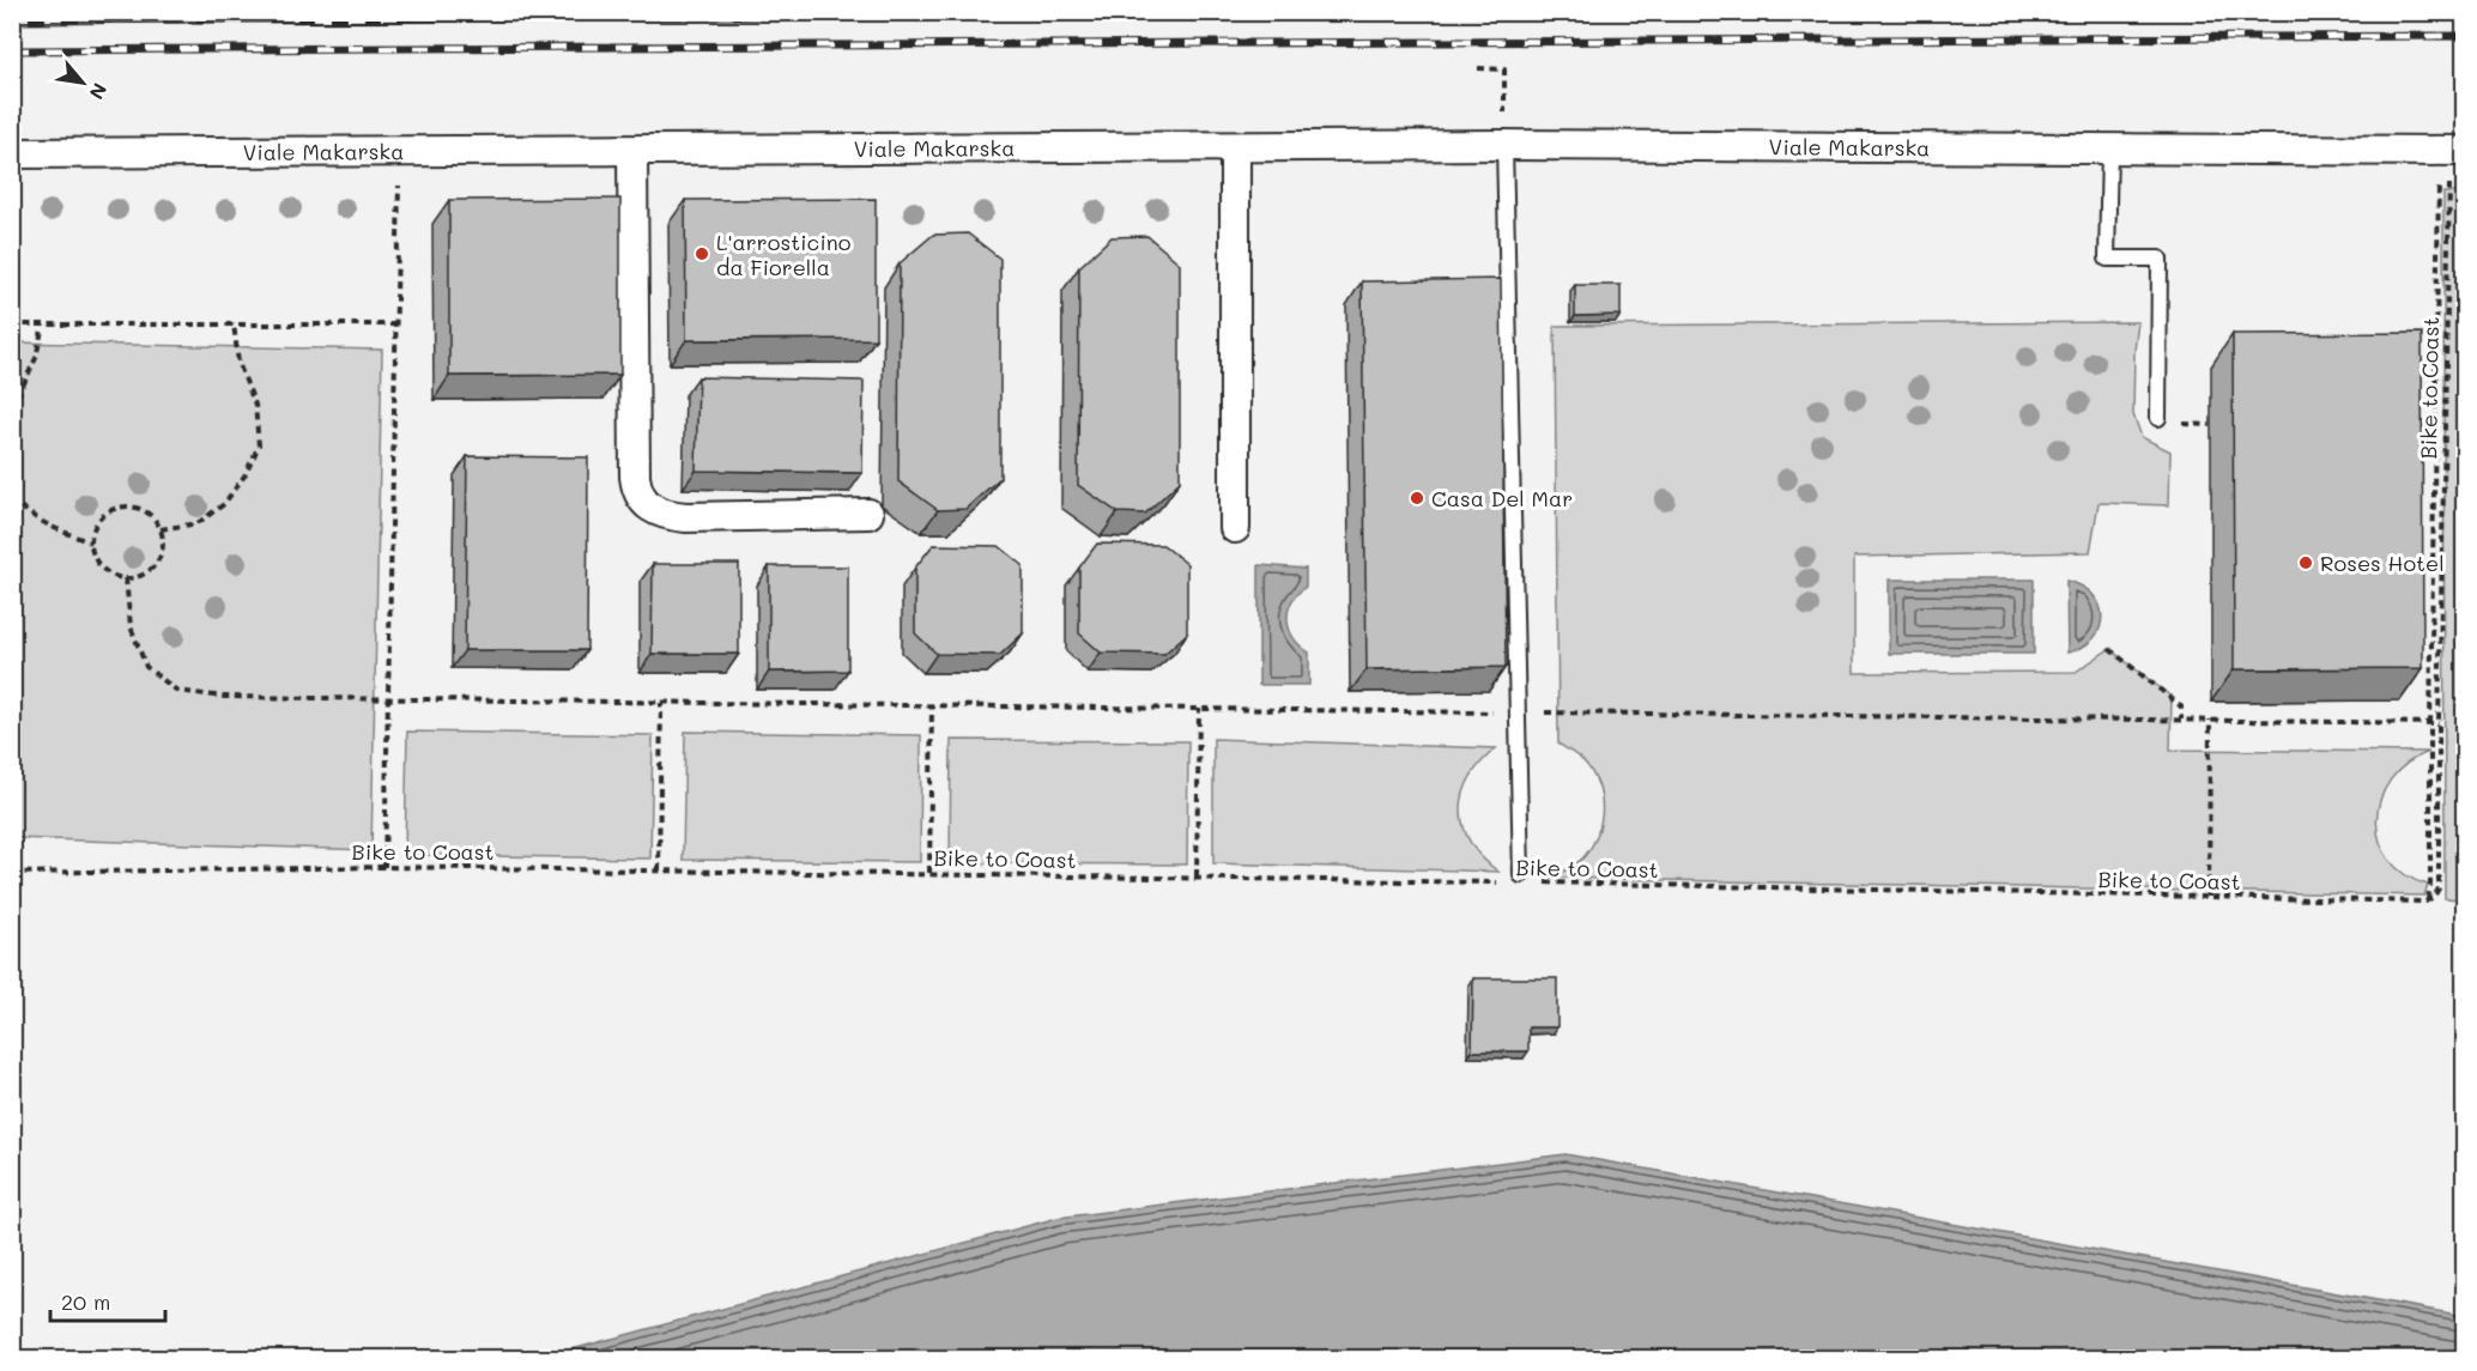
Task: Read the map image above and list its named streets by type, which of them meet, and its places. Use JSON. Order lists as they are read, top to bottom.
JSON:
{
  "streets": {
    "street": ["Viale Makarska"],
    "path": ["Bike to Coast"]
  },
  "crossings": [
    ["Viale Makarska", "Bike to Coast"]
  ],
  "places": ["L'arrosticino da Fiorella", "Casa Del Mar", "Roses Hotel"],
  "scale_bar": "20 m",
  "north": "bottom right"
}
